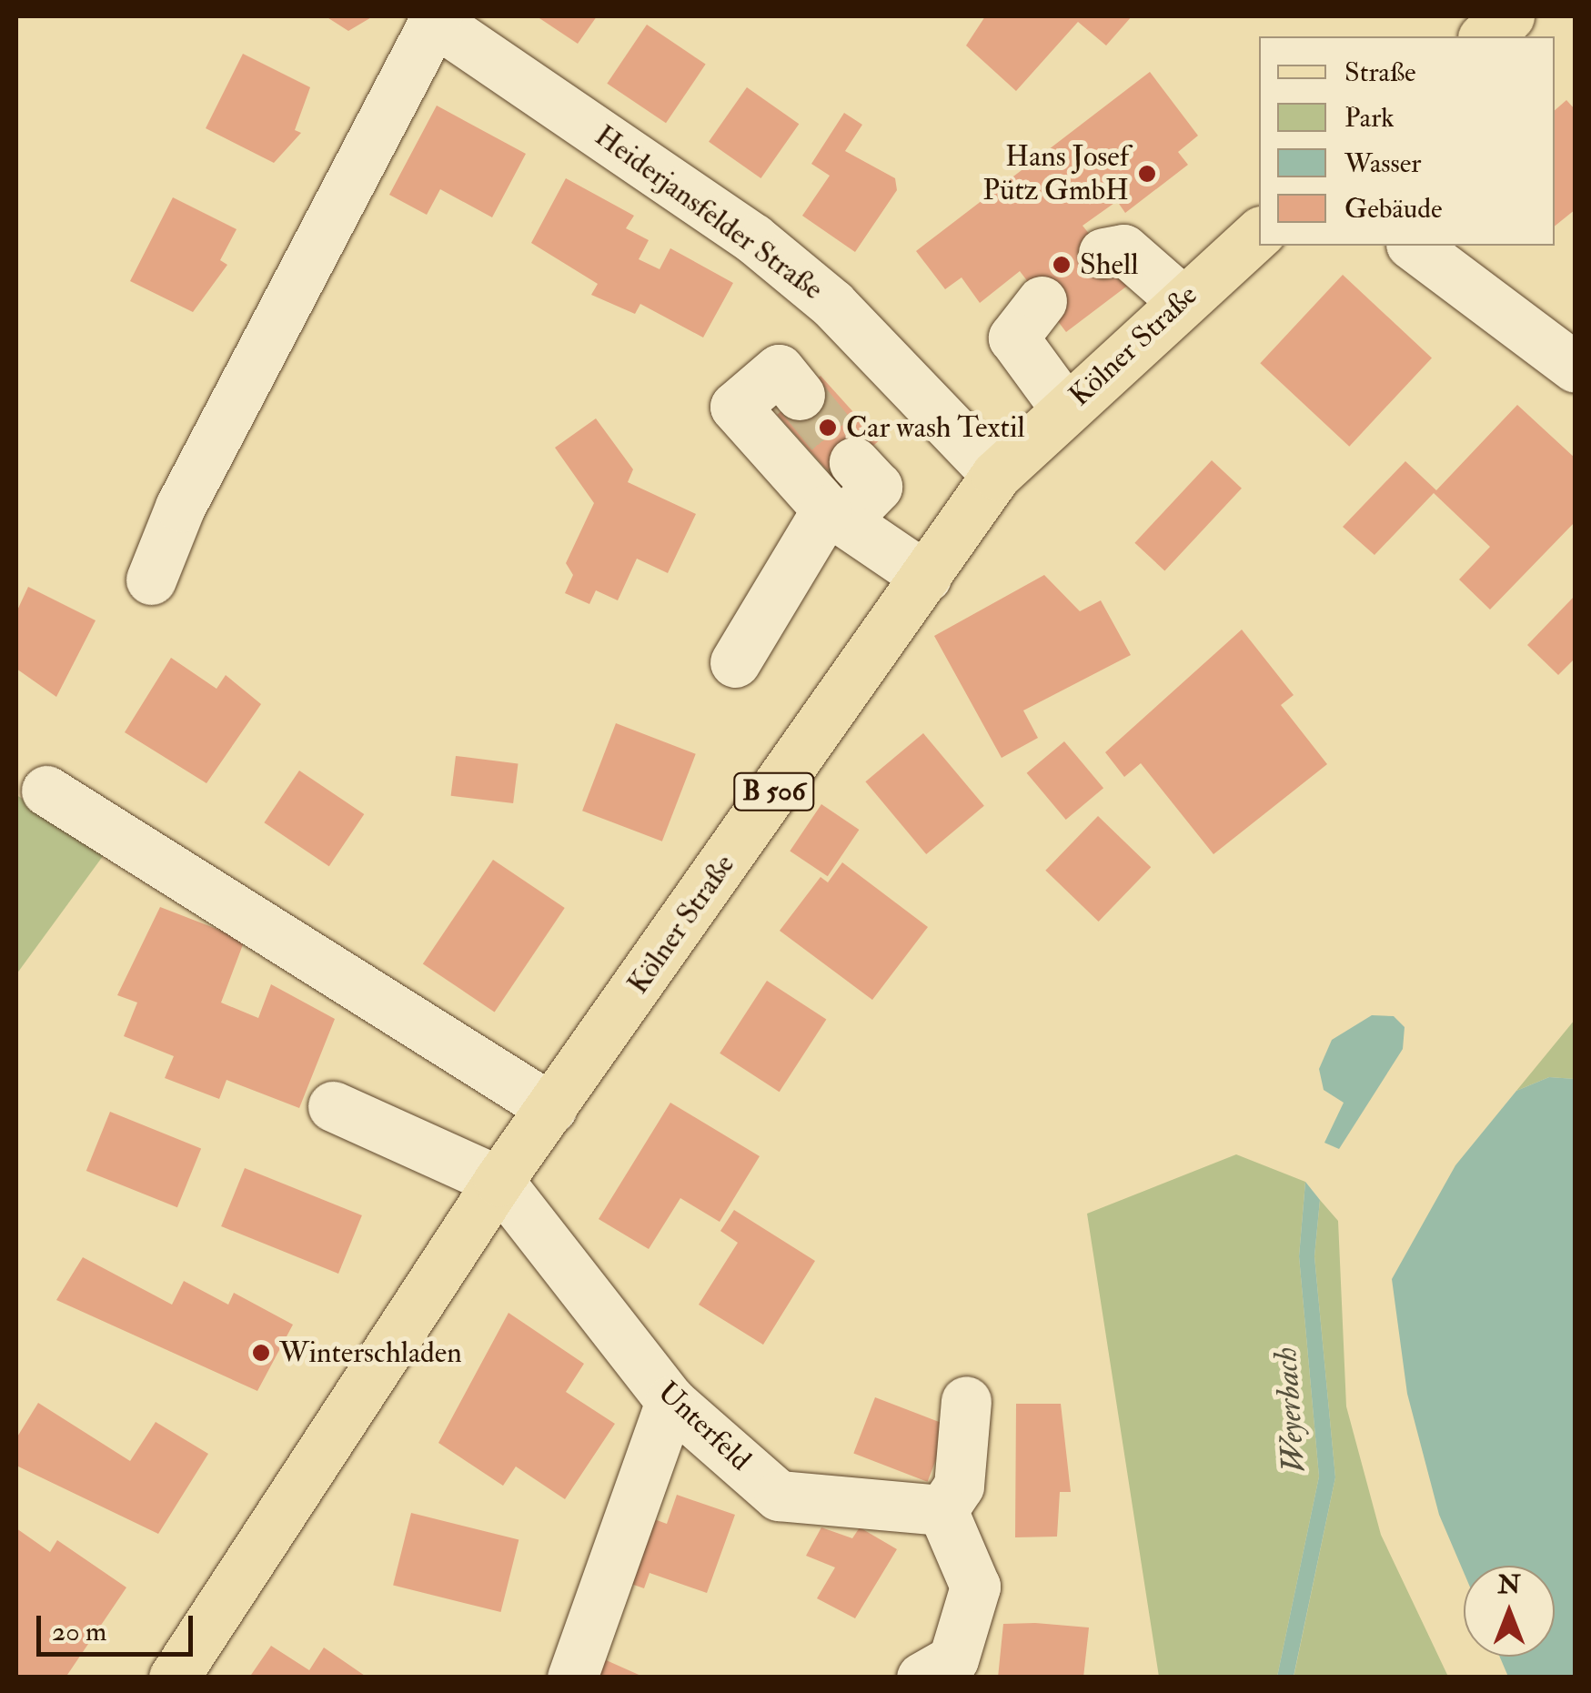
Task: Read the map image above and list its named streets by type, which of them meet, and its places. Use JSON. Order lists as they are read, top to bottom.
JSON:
{
  "streets": {
    "main road": ["Kölner Straße", "B 506"],
    "street": ["Heiderjansfelder Straße", "Unterfeld"]
  },
  "crossings": [
    ["Heiderjansfelder Straße", "Kölner Straße"],
    ["Kölner Straße", "Unterfeld"]
  ],
  "water": ["Weyerbach"],
  "places": [
    "Hans Josef Pütz GmbH",
    "Shell",
    "Car wash Textil",
    "Winterschladen"
  ],
  "legend": [
    "Straße",
    "Park",
    "Wasser",
    "Gebäude"
  ],
  "scale_bar": "20 m",
  "north": "top"
}
